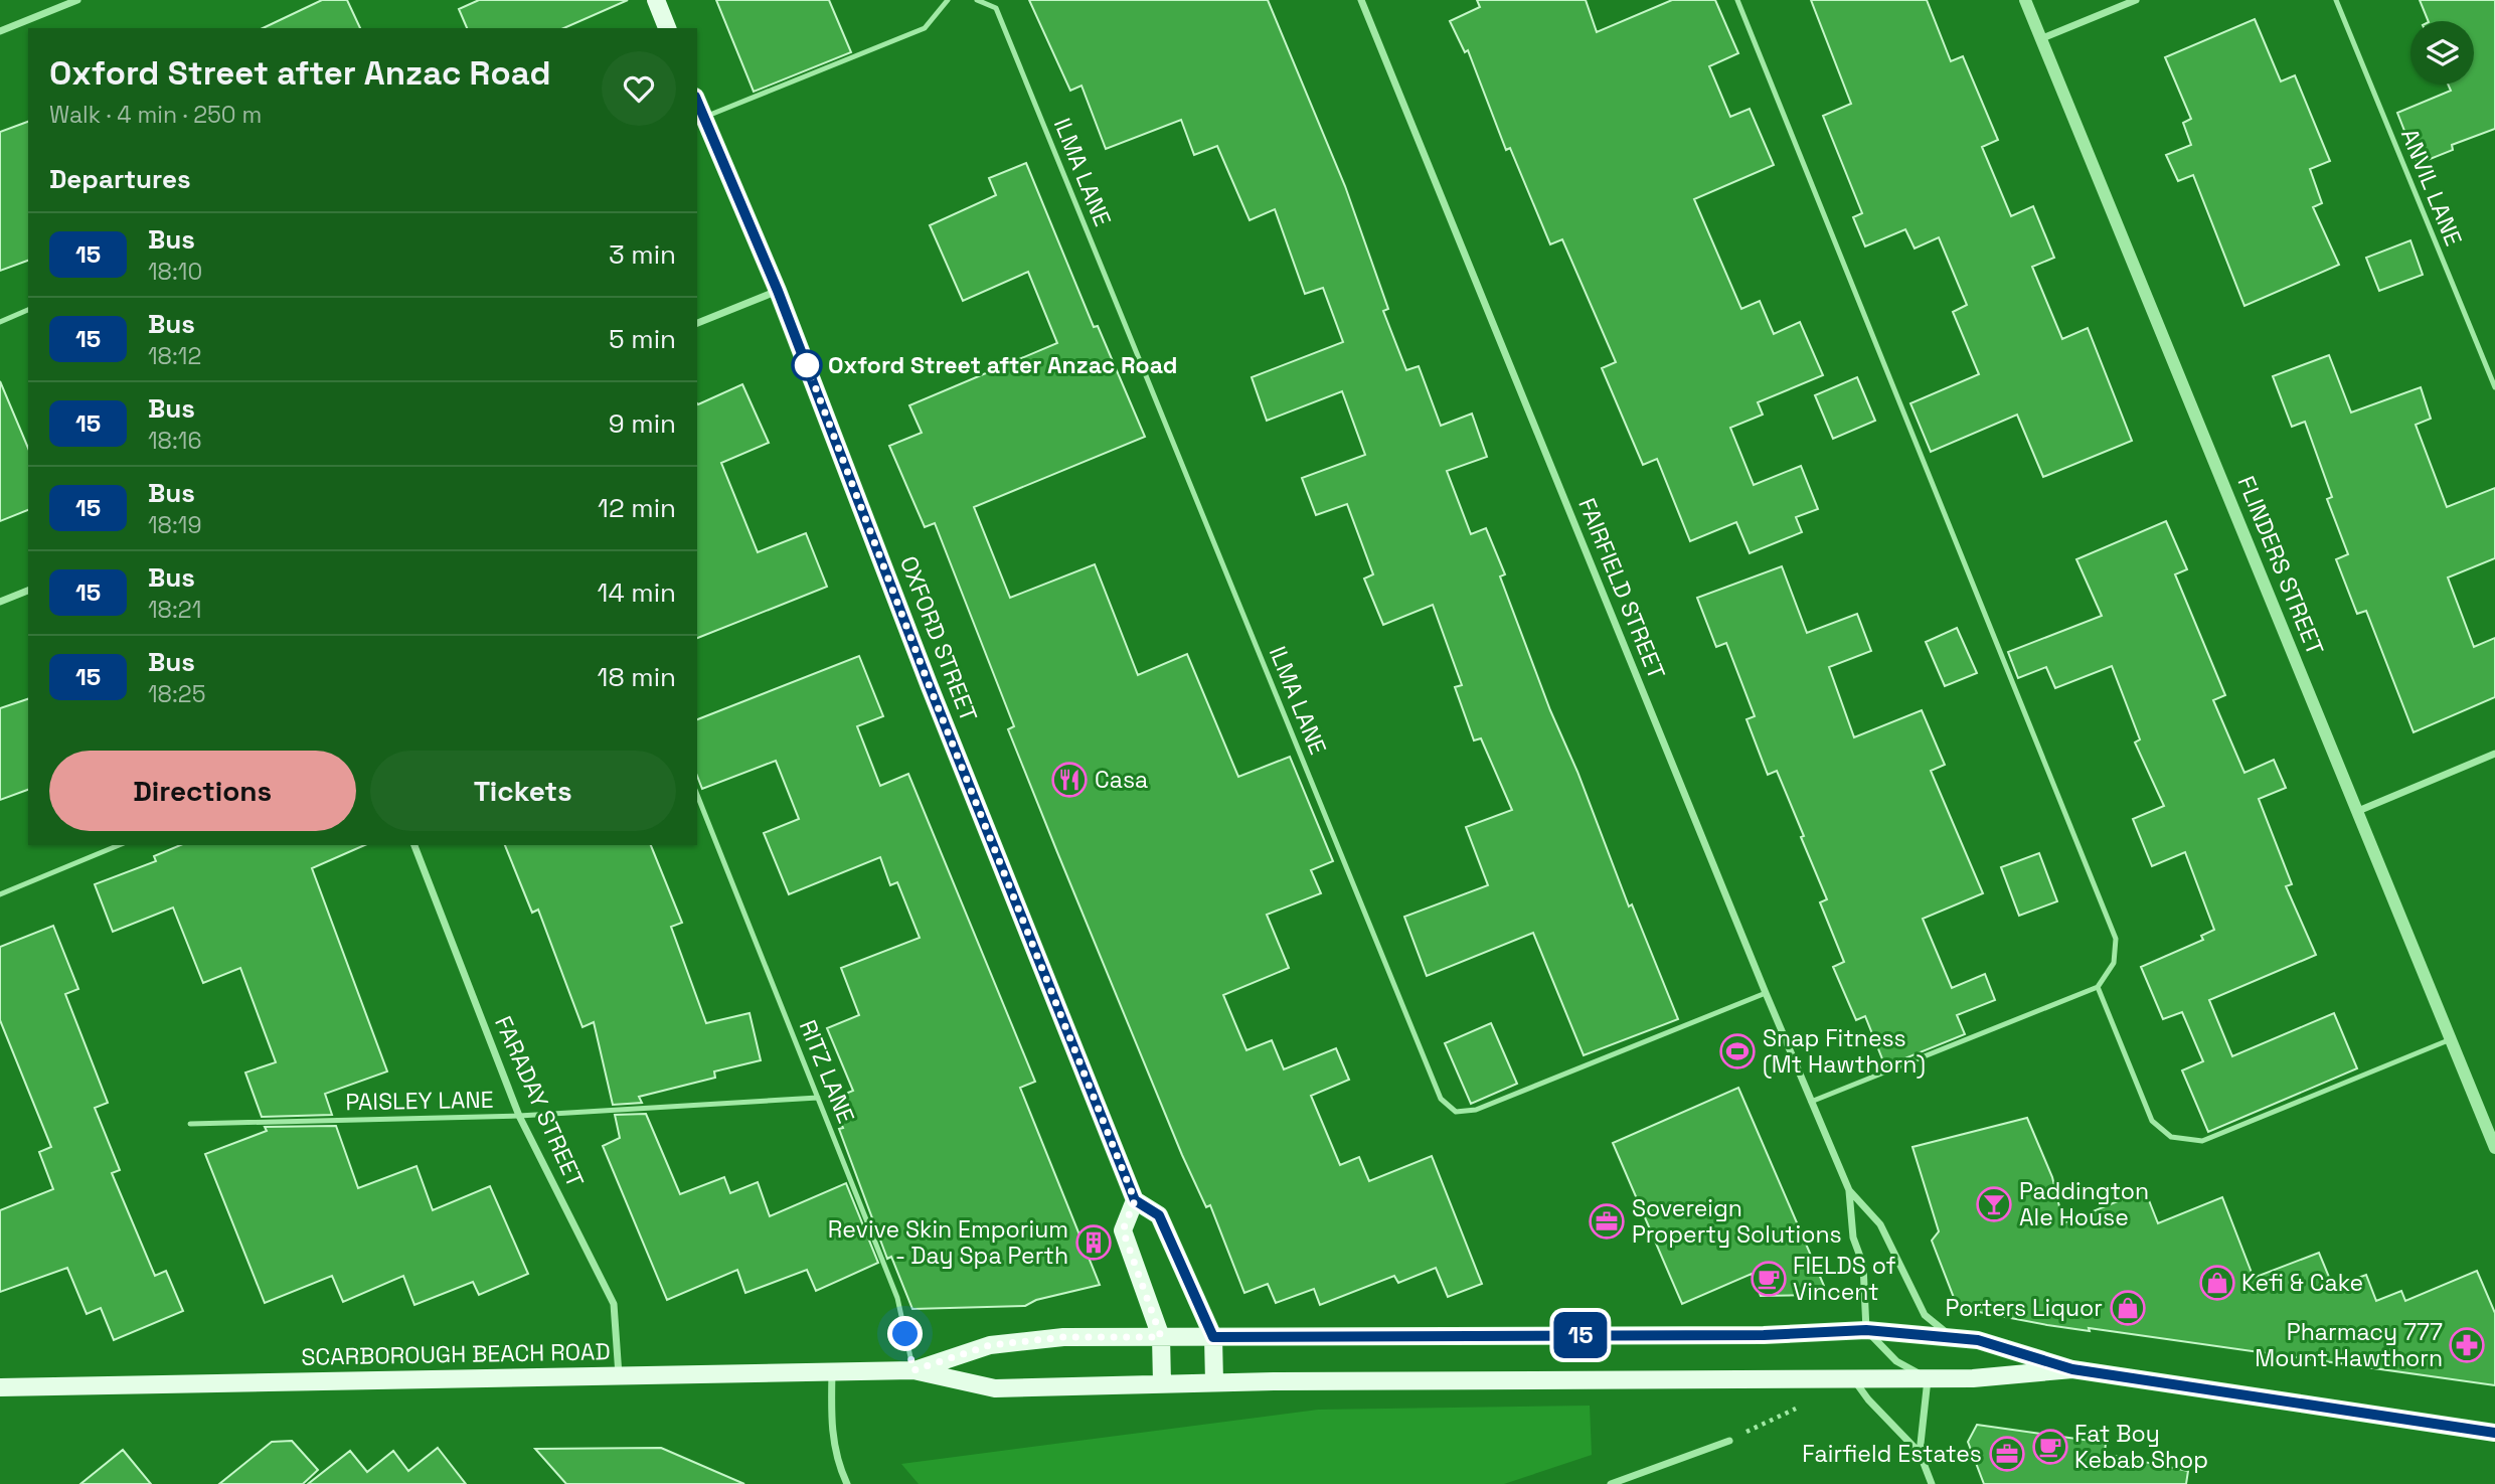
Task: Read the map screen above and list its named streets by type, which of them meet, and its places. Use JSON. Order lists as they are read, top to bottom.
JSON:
{
  "streets": {
    "main road": ["OXFORD STREET", "SCARBOROUGH BEACH ROAD"],
    "street": ["FLINDERS STREET", "FAIRFIELD STREET", "FARADAY STREET"],
    "lane": [
      "ILMA LANE",
      "ANVIL LANE",
      "RITZ LANE",
      "PAISLEY LANE"
    ]
  },
  "crossings": [
    ["ILMA LANE", "FAIRFIELD STREET"],
    ["FAIRFIELD STREET", "SCARBOROUGH BEACH ROAD"],
    ["OXFORD STREET", "SCARBOROUGH BEACH ROAD"],
    ["RITZ LANE", "PAISLEY LANE"],
    ["RITZ LANE", "SCARBOROUGH BEACH ROAD"],
    ["PAISLEY LANE", "FARADAY STREET"],
    ["FARADAY STREET", "SCARBOROUGH BEACH ROAD"]
  ],
  "places": {
    "other": ["Oxford Street after Anzac Road"],
    "restaurant": ["Casa"],
    "sports": ["Snap Fitness (Mt Hawthorn)"],
    "bar": ["Paddington Ale House"],
    "office": ["Sovereign Property Solutions", "Fairfield Estates"],
    "building": ["Revive Skin Emporium - Day Spa Perth"],
    "cafe": ["FIELDS of Vincent", "Fat Boy Kebab Shop"],
    "shop": ["Kefi & Cake", "Porters Liquor"],
    "pharmacy": ["Pharmacy 777 Mount Hawthorn"]
  },
  "lines": ["bus line 15"],
  "page": {
    "on_map": "15",
    "heading": [
      ["Oxford Street after Anzac Road", "Walk · 4 min · 250 m"],
      "Departures"
    ],
    "list": [
      {
        "mark": "15",
        "name": "Bus",
        "note": "18:10",
        "value": "3 min"
      },
      {
        "mark": "15",
        "name": "Bus",
        "note": "18:12",
        "value": "5 min"
      },
      {
        "mark": "15",
        "name": "Bus",
        "note": "18:16",
        "value": "9 min"
      },
      {
        "mark": "15",
        "name": "Bus",
        "note": "18:19",
        "value": "12 min"
      },
      {
        "mark": "15",
        "name": "Bus",
        "note": "18:21",
        "value": "14 min"
      },
      {
        "mark": "15",
        "name": "Bus",
        "note": "18:25",
        "value": "18 min"
      }
    ],
    "buttons": ["Directions", "Tickets"]
  }
}
